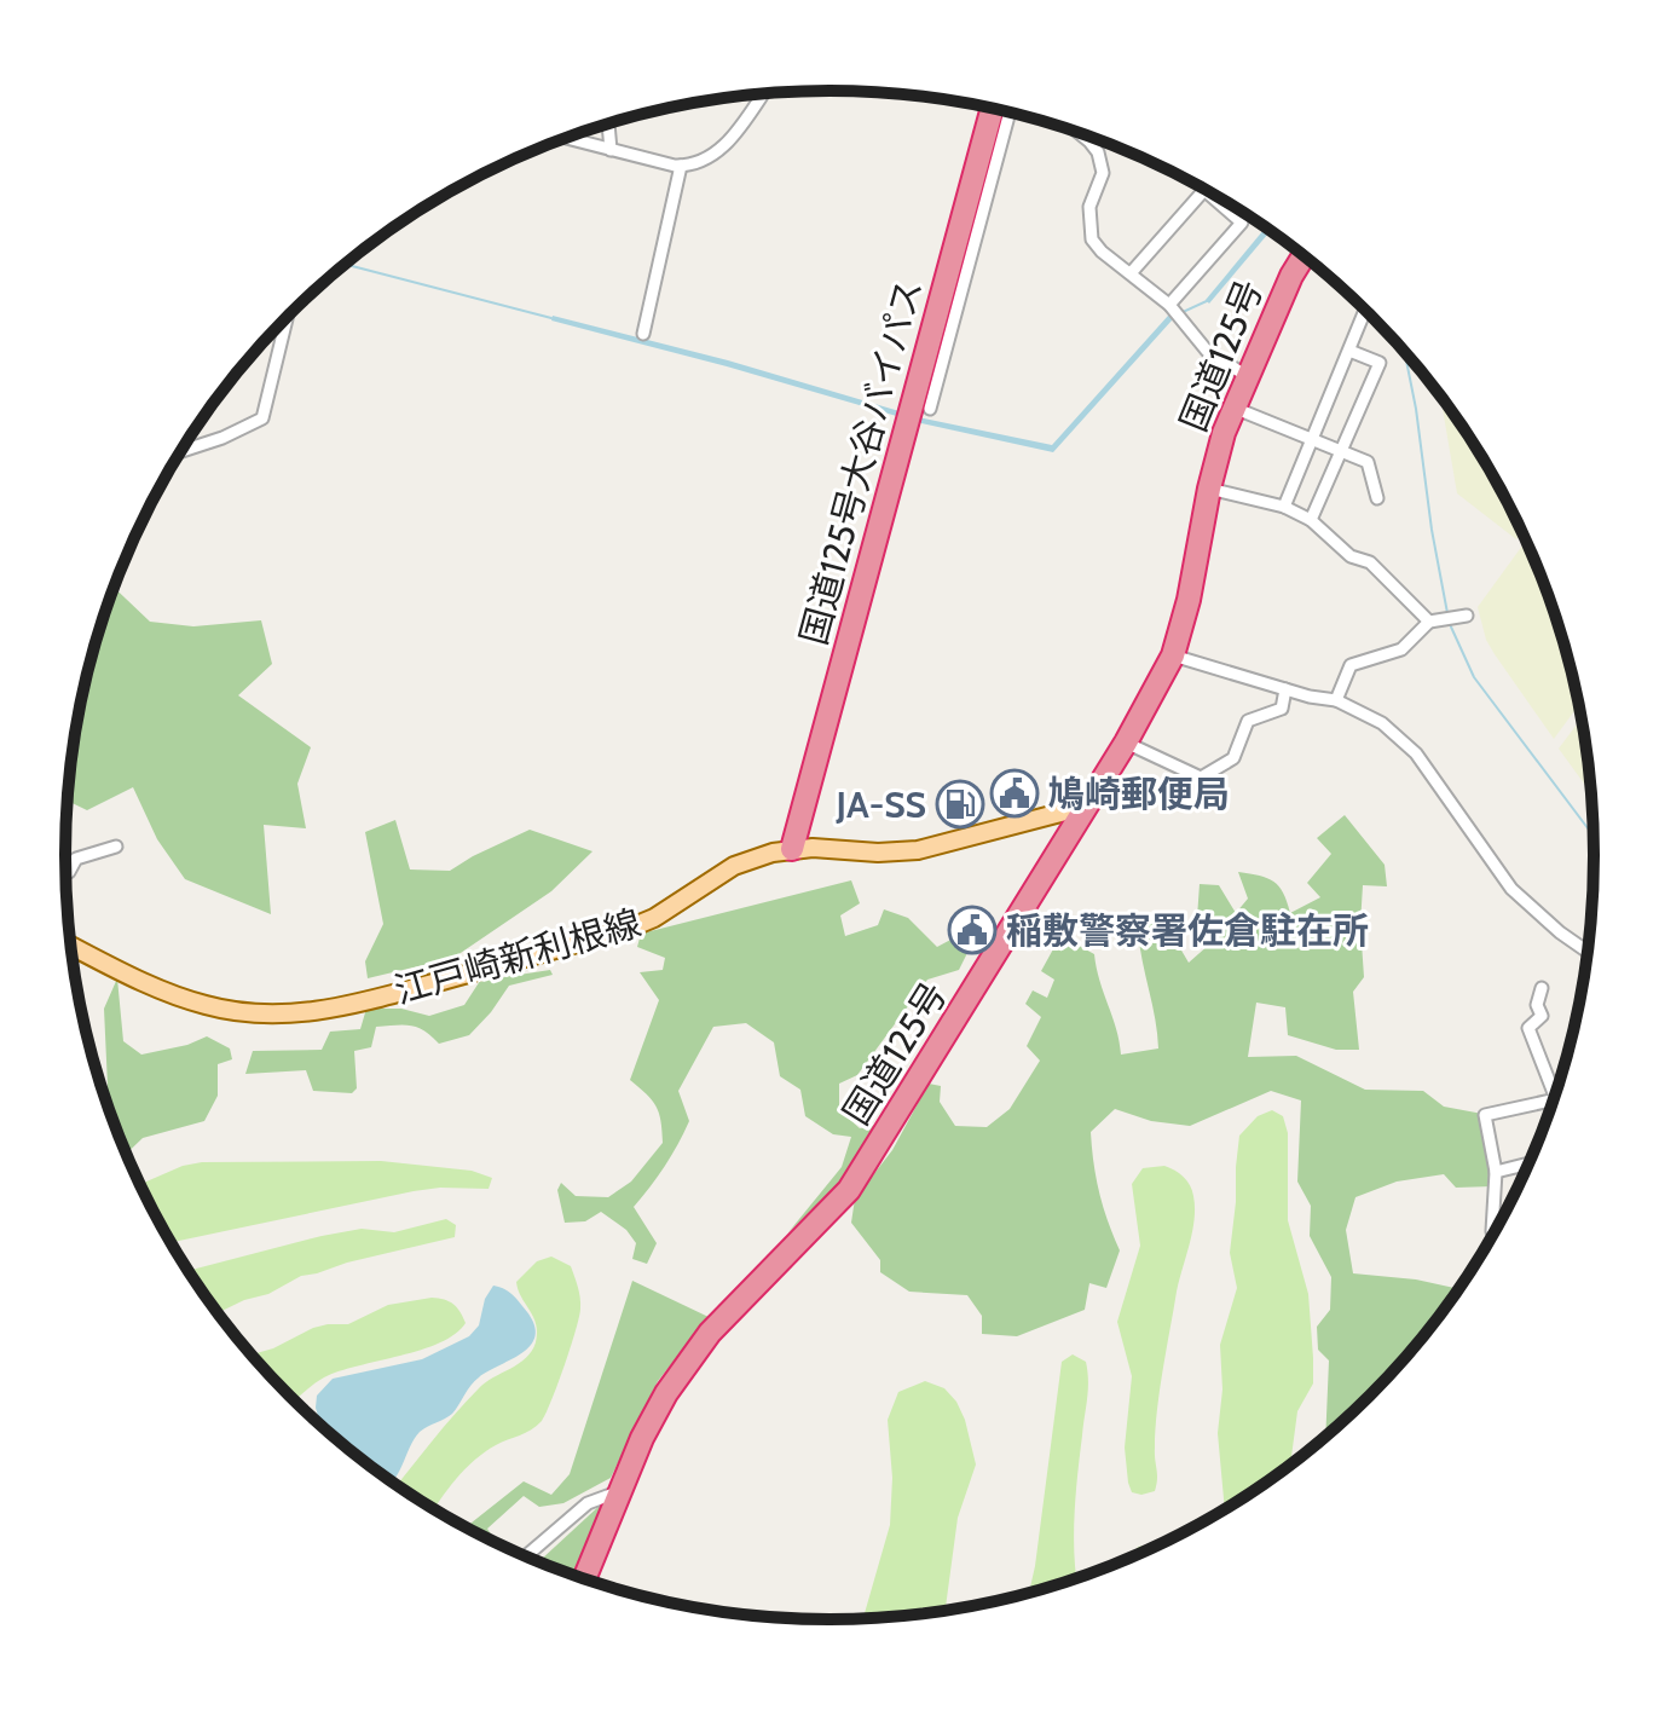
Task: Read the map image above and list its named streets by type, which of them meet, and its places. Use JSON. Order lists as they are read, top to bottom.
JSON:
{
  "streets": {
    "highway": ["国道125号", "国道125号大谷バイパス"],
    "main road": ["江戸崎新利根線"]
  },
  "crossings": [
    ["国道125号", "江戸崎新利根線"],
    ["国道125号大谷バイパス", "江戸崎新利根線"]
  ],
  "places": {
    "public building": ["鳩崎郵便局", "稲敷警察署佐倉駐在所"],
    "fuel station": ["JA-SS"]
  }
}
